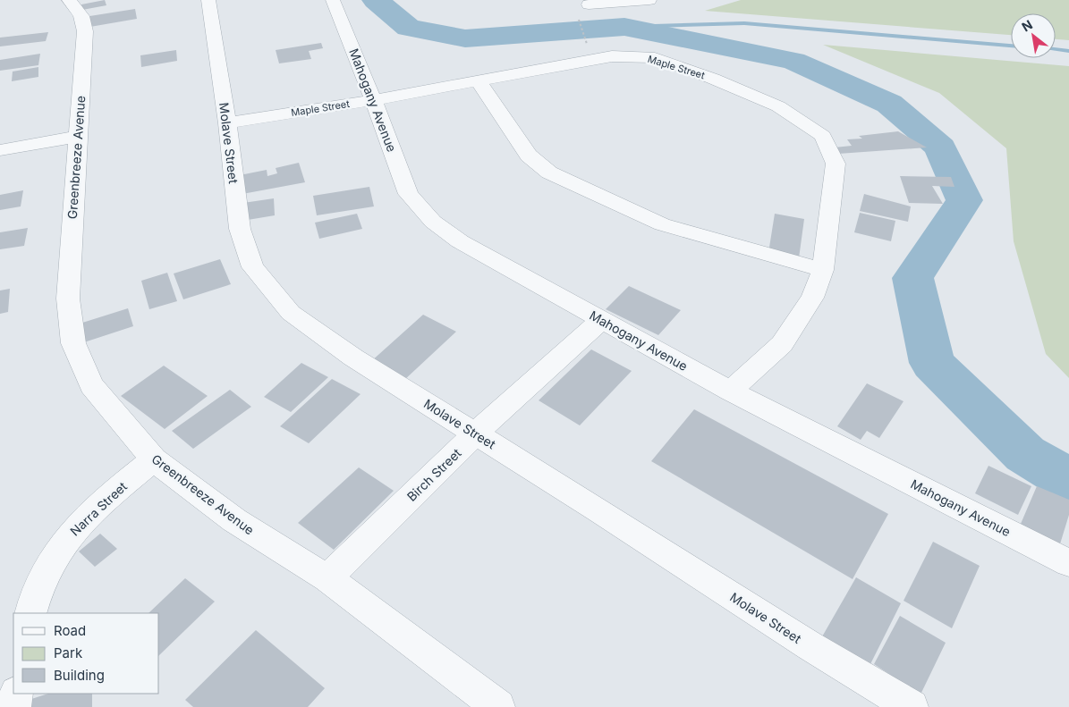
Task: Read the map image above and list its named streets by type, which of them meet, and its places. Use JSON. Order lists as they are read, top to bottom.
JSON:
{
  "streets": {
    "street": [
      "Maple Street",
      "Mahogany Avenue",
      "Molave Street",
      "Greenbreeze Avenue",
      "Birch Street",
      "Narra Street"
    ]
  },
  "crossings": [
    ["Maple Street", "Mahogany Avenue"],
    ["Maple Street", "Molave Street"],
    ["Mahogany Avenue", "Birch Street"],
    ["Molave Street", "Birch Street"],
    ["Greenbreeze Avenue", "Birch Street"],
    ["Greenbreeze Avenue", "Narra Street"]
  ],
  "legend": ["Road", "Park", "Building"],
  "north": "top left"
}
